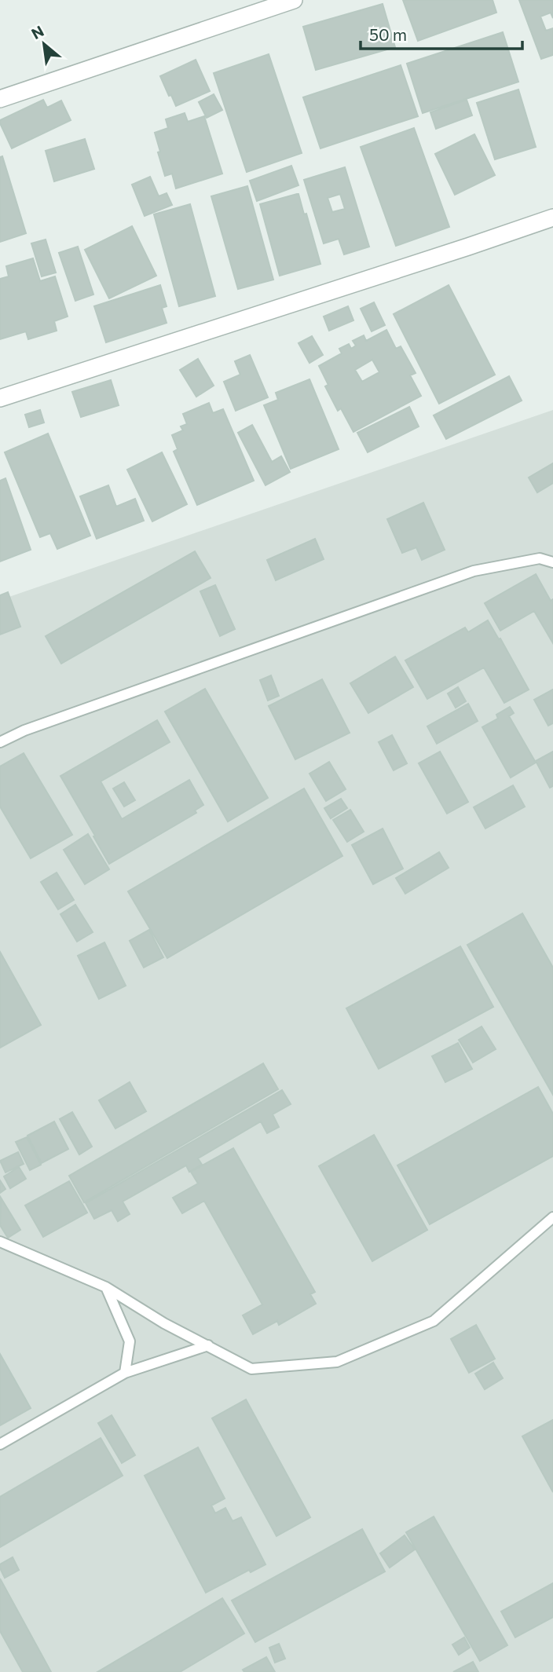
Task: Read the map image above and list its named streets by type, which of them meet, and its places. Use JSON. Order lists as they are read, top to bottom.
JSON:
{
  "scale_bar": "50 m",
  "north": "top left"
}
